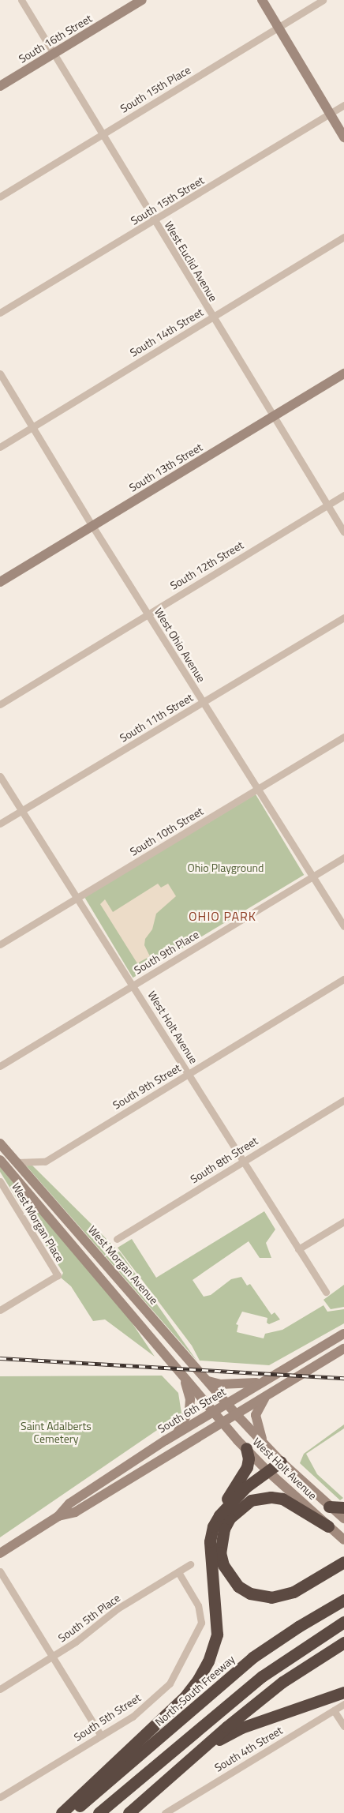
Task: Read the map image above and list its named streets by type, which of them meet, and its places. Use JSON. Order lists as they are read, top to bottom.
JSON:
{
  "streets": {
    "highway": ["North-South Freeway"],
    "street": [
      "South 16th Street",
      "South 15th Place",
      "South 15th Street",
      "West Euclid Avenue",
      "South 14th Street",
      "South 13th Street",
      "South 12th Street",
      "West Ohio Avenue",
      "South 11th Street",
      "South 10th Street",
      "South 9th Place",
      "West Holt Avenue",
      "South 9th Street",
      "South 8th Street",
      "West Morgan Place",
      "West Morgan Avenue",
      "South 6th Street",
      "South 5th Place",
      "South 5th Street",
      "South 4th Street"
    ]
  },
  "crossings": [
    ["South 16th Street", "West Euclid Avenue"],
    ["South 15th Place", "West Euclid Avenue"],
    ["South 15th Street", "West Euclid Avenue"],
    ["West Euclid Avenue", "South 14th Street"],
    ["West Euclid Avenue", "South 13th Street"],
    ["West Euclid Avenue", "South 12th Street"],
    ["South 14th Street", "West Ohio Avenue"],
    ["South 13th Street", "West Ohio Avenue"],
    ["South 12th Street", "West Ohio Avenue"],
    ["West Ohio Avenue", "South 11th Street"],
    ["West Ohio Avenue", "South 10th Street"],
    ["West Ohio Avenue", "South 9th Place"],
    ["South 11th Street", "West Holt Avenue"],
    ["South 10th Street", "West Holt Avenue"],
    ["South 9th Place", "West Holt Avenue"],
    ["West Holt Avenue", "South 9th Street"],
    ["West Holt Avenue", "South 8th Street"],
    ["West Holt Avenue", "West Morgan Avenue"],
    ["West Holt Avenue", "South 6th Street"],
    ["South 9th Street", "West Morgan Avenue"],
    ["West Morgan Avenue", "South 6th Street"],
    ["South 5th Place", "South 5th Street"]
  ],
  "districts": ["OHIO PARK"],
  "parks": ["Ohio Playground", "Saint Adalberts Cemetery"]
}
